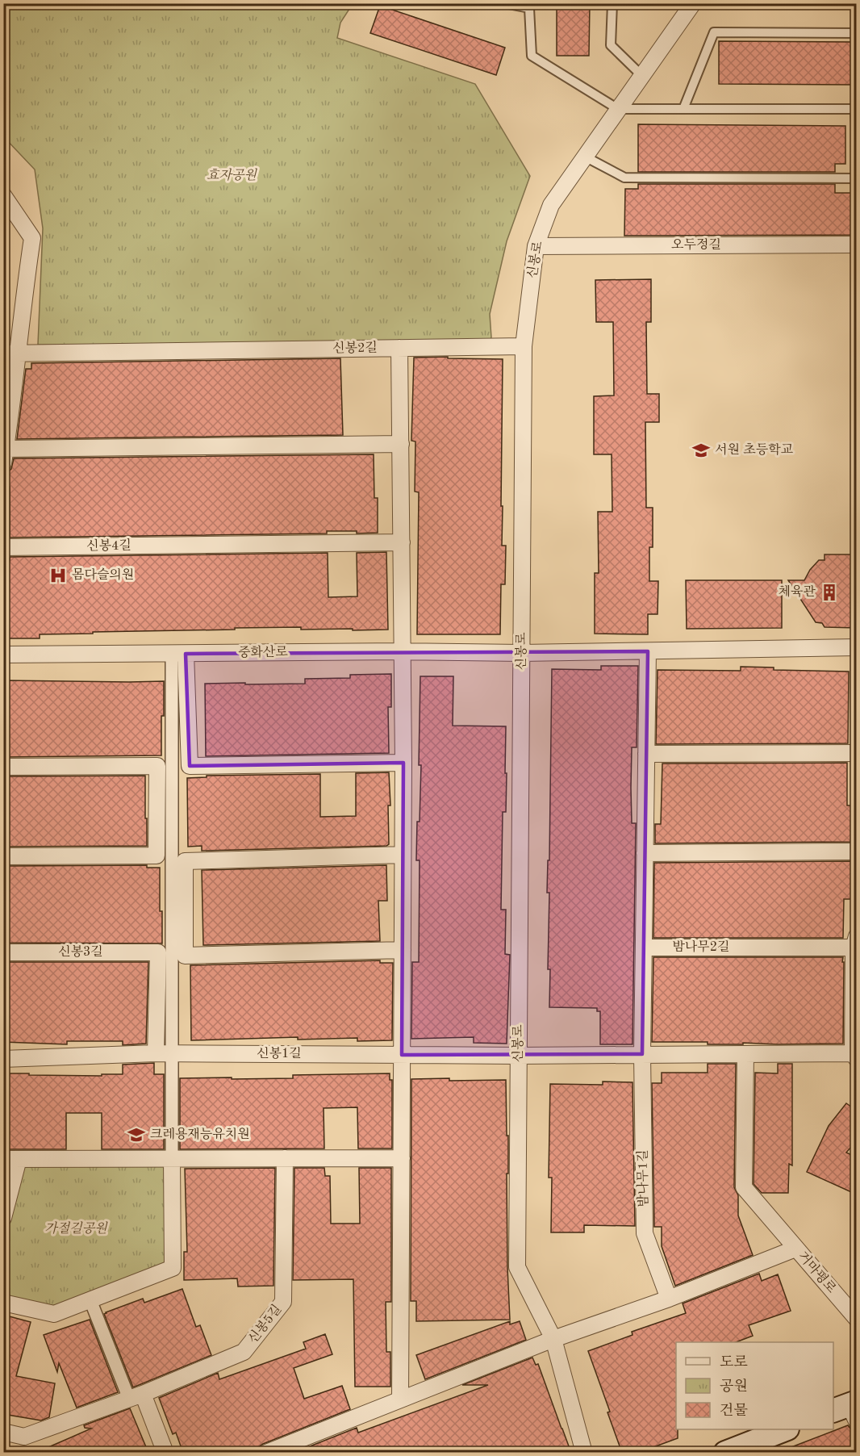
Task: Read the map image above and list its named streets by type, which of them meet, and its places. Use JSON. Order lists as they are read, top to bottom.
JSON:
{
  "streets": {
    "street": [
      "오두정길",
      "신봉로",
      "신봉2길",
      "신봉4길",
      "중화산로",
      "밤나무2길",
      "신봉3길",
      "신봉1길",
      "밤나무1길",
      "거마평로",
      "신봉5길"
    ]
  },
  "crossings": [
    ["오두정길", "신봉로"],
    ["신봉로", "신봉2길"],
    ["신봉로", "중화산로"],
    ["신봉로", "신봉1길"],
    ["밤나무2길", "밤나무1길"],
    ["신봉3길", "신봉1길"]
  ],
  "parks": ["효자공원", "가절길공원"],
  "places": {
    "school or university": ["서원 초등학교", "크레용재능유치원"],
    "hospital": ["몸다슬의원"],
    "building": ["체육관"]
  },
  "legend": ["도로", "공원", "건물"]
}
